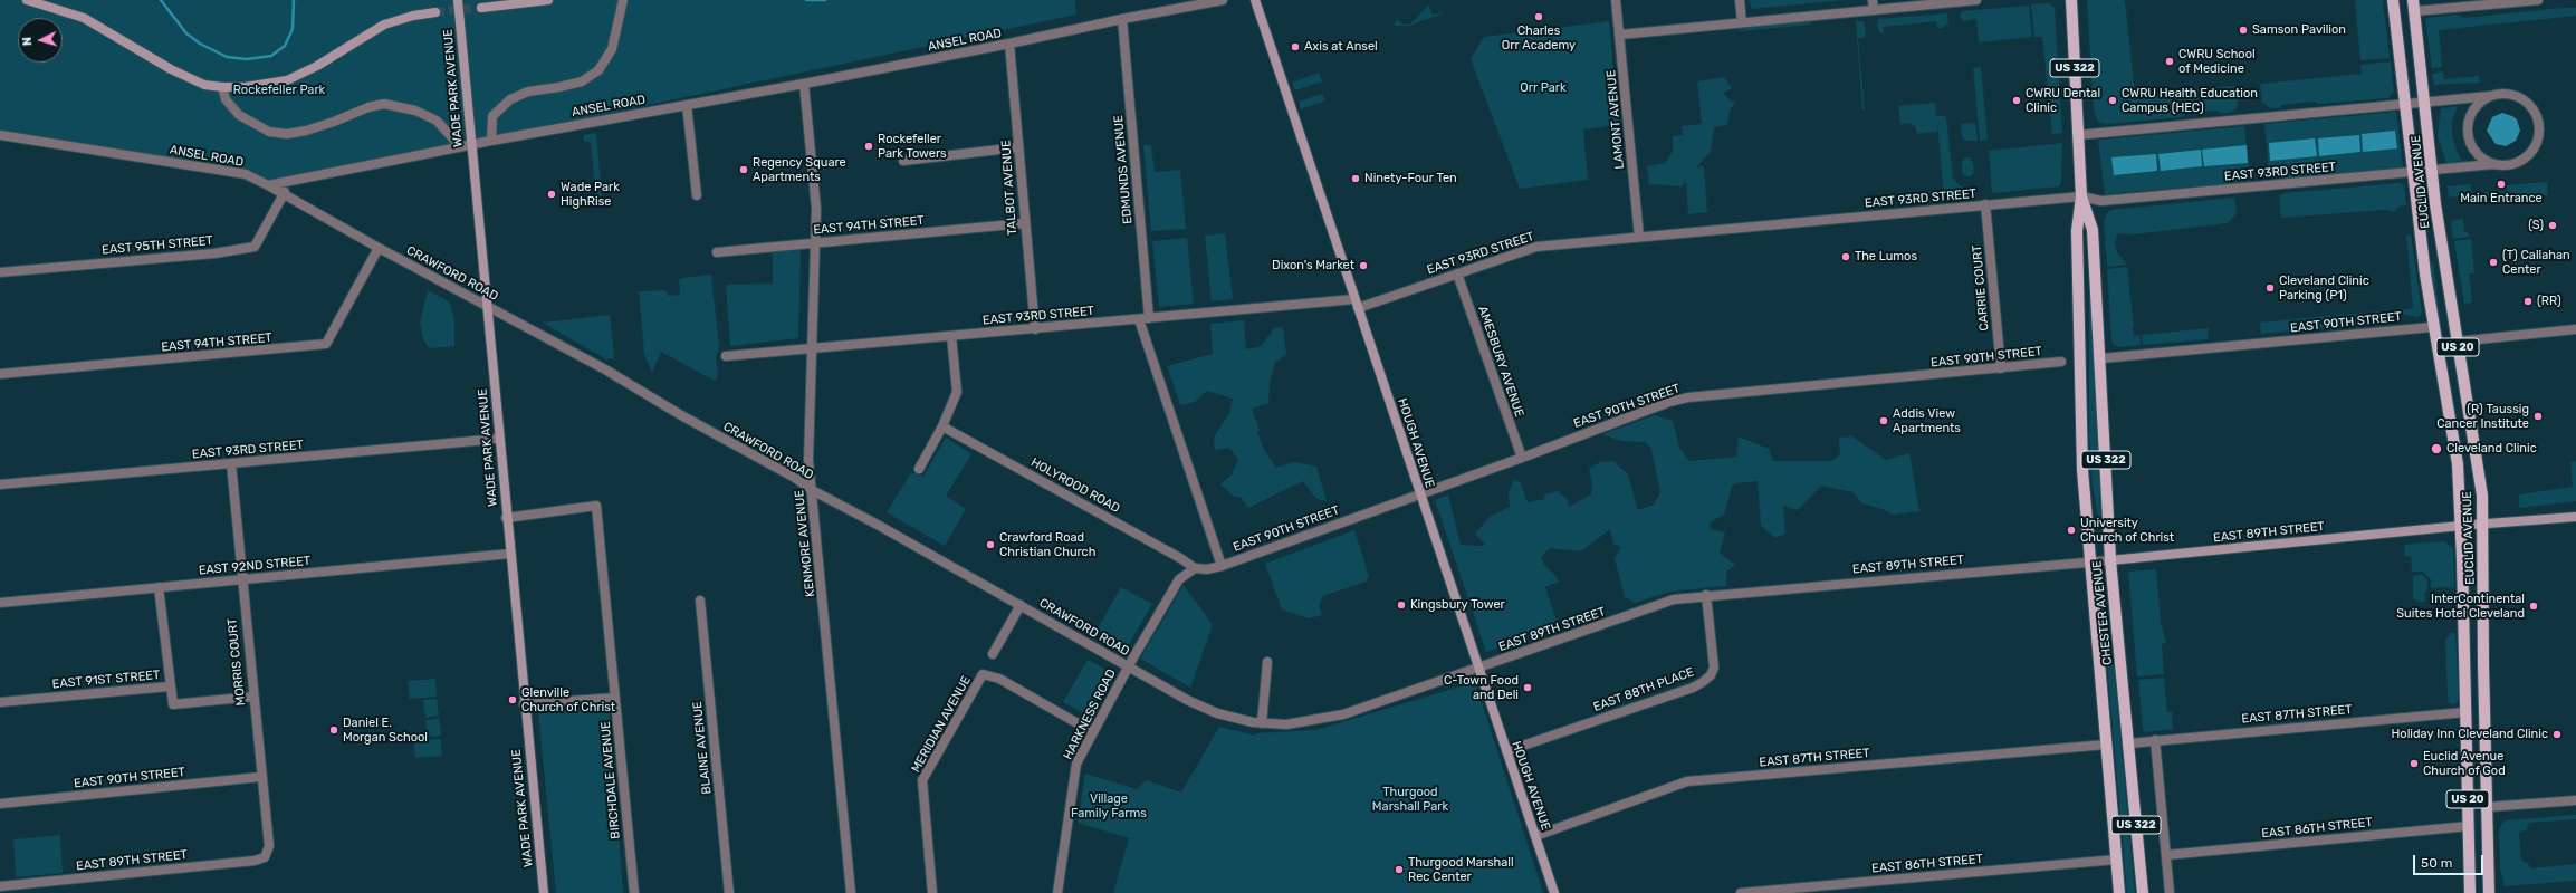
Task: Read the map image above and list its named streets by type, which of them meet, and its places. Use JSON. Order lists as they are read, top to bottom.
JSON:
{
  "streets": {
    "main road": [
      "US 322",
      "EUCLID AVENUE",
      "US 20",
      "CHESTER AVENUE"
    ],
    "street": [
      "ANSEL ROAD",
      "WADE PARK AVENUE",
      "LAMONT AVENUE",
      "EDMUNDS AVENUE",
      "EAST 93RD STREET",
      "TALBOT AVENUE",
      "EAST 94TH STREET",
      "EAST 95TH STREET",
      "CRAWFORD ROAD",
      "CARRIE COURT",
      "EAST 90TH STREET",
      "AMESBURY AVENUE",
      "HOUGH AVENUE",
      "HOLYROOD ROAD",
      "EAST 89TH STREET",
      "KENMORE AVENUE",
      "EAST 92ND STREET",
      "MORRIS COURT",
      "EAST 91ST STREET",
      "EAST 88TH PLACE",
      "HARKNESS ROAD",
      "EAST 87TH STREET",
      "MERIDIAN AVENUE",
      "BLAINE AVENUE",
      "BIRCHDALE AVENUE",
      "EAST 86TH STREET"
    ]
  },
  "crossings": [
    ["ANSEL ROAD", "WADE PARK AVENUE"],
    ["ANSEL ROAD", "EDMUNDS AVENUE"],
    ["ANSEL ROAD", "TALBOT AVENUE"],
    ["ANSEL ROAD", "CRAWFORD ROAD"],
    ["ANSEL ROAD", "KENMORE AVENUE"],
    ["WADE PARK AVENUE", "EAST 93RD STREET"],
    ["WADE PARK AVENUE", "CRAWFORD ROAD"],
    ["WADE PARK AVENUE", "EAST 92ND STREET"],
    ["WADE PARK AVENUE", "BIRCHDALE AVENUE"],
    ["LAMONT AVENUE", "EAST 93RD STREET"],
    ["EDMUNDS AVENUE", "EAST 93RD STREET"],
    ["EAST 93RD STREET", "EUCLID AVENUE"],
    ["EAST 93RD STREET", "TALBOT AVENUE"],
    ["EAST 93RD STREET", "CARRIE COURT"],
    ["EAST 93RD STREET", "AMESBURY AVENUE"],
    ["EAST 93RD STREET", "HOUGH AVENUE"],
    ["EAST 93RD STREET", "KENMORE AVENUE"],
    ["EAST 93RD STREET", "CHESTER AVENUE"],
    ["EAST 93RD STREET", "MORRIS COURT"],
    ["EUCLID AVENUE", "EAST 90TH STREET"],
    ["EUCLID AVENUE", "EAST 89TH STREET"],
    ["EUCLID AVENUE", "EAST 87TH STREET"],
    ["EUCLID AVENUE", "EAST 86TH STREET"],
    ["TALBOT AVENUE", "EAST 94TH STREET"],
    ["EAST 94TH STREET", "CRAWFORD ROAD"],
    ["EAST 94TH STREET", "KENMORE AVENUE"],
    ["EAST 95TH STREET", "CRAWFORD ROAD"],
    ["CRAWFORD ROAD", "EAST 89TH STREET"],
    ["CRAWFORD ROAD", "KENMORE AVENUE"],
    ["CRAWFORD ROAD", "HARKNESS ROAD"],
    ["CARRIE COURT", "EAST 90TH STREET"],
    ["EAST 90TH STREET", "AMESBURY AVENUE"],
    ["EAST 90TH STREET", "HOUGH AVENUE"],
    ["EAST 90TH STREET", "CHESTER AVENUE"],
    ["EAST 90TH STREET", "MORRIS COURT"],
    ["HOUGH AVENUE", "EAST 89TH STREET"],
    ["HOUGH AVENUE", "EAST 88TH PLACE"],
    ["HOUGH AVENUE", "EAST 87TH STREET"],
    ["HOLYROOD ROAD", "HARKNESS ROAD"],
    ["EAST 89TH STREET", "CHESTER AVENUE"],
    ["EAST 89TH STREET", "MORRIS COURT"],
    ["EAST 89TH STREET", "EAST 88TH PLACE"],
    ["EAST 92ND STREET", "MORRIS COURT"],
    ["CHESTER AVENUE", "EAST 87TH STREET"],
    ["CHESTER AVENUE", "EAST 86TH STREET"],
    ["MORRIS COURT", "EAST 91ST STREET"],
    ["HARKNESS ROAD", "MERIDIAN AVENUE"]
  ],
  "parks": [
    "Orr Park",
    "Rockefeller Park",
    "Thurgood Marshall Park",
    "Village Family Farms"
  ],
  "places": [
    "Charles Orr Academy",
    "Samson Pavilion",
    "Axis at Ansel",
    "CWRU School of Medicine",
    "CWRU Dental Clinic",
    "CWRU Health Education Campus (HEC)",
    "Rockefeller Park Towers",
    "Regency Square Apartments",
    "Ninety-Four Ten",
    "Main Entrance",
    "Wade Park HighRise",
    "(S)",
    "The Lumos",
    "(T) Callahan Center",
    "Dixon's Market",
    "Cleveland Clinic Parking (P1)",
    "(RR)",
    "(R) Taussig Cancer Institute",
    "Addis View Apartments",
    "Cleveland Clinic",
    "University Church of Christ",
    "Crawford Road Christian Church",
    "Kingsbury Tower",
    "InterContinental Suites Hotel Cleveland",
    "C-Town Food and Deli",
    "Glenville Church of Christ",
    "Daniel E. Morgan School",
    "Holiday Inn Cleveland Clinic",
    "Euclid Avenue Church of God",
    "Thurgood Marshall Rec Center"
  ],
  "scale_bar": "50 m",
  "north": "left"
}
